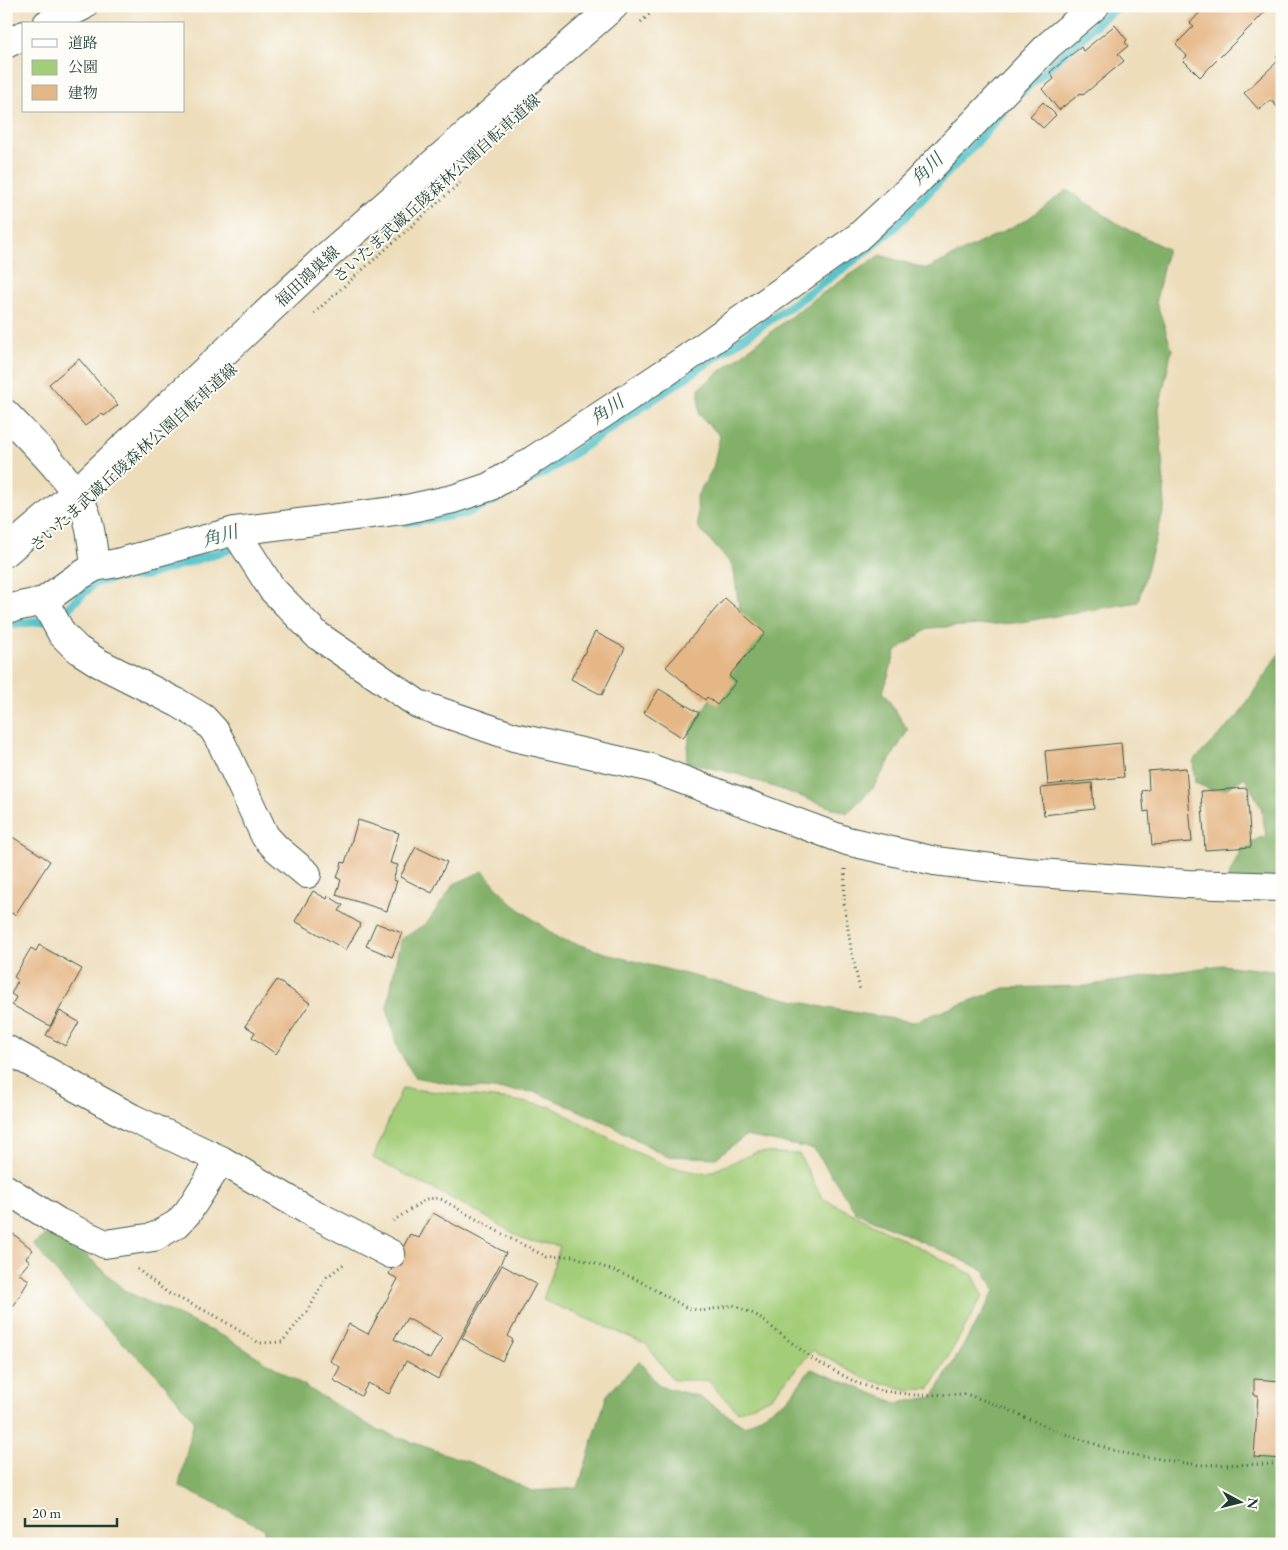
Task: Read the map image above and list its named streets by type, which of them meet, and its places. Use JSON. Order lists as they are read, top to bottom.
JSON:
{
  "streets": {
    "street": ["福田鴻巣線"],
    "path": ["さいたま武蔵丘陵森林公園自転車道線"]
  },
  "water": ["角川"],
  "legend": ["道路", "公園", "建物"],
  "scale_bar": "20 m",
  "north": "right"
}
